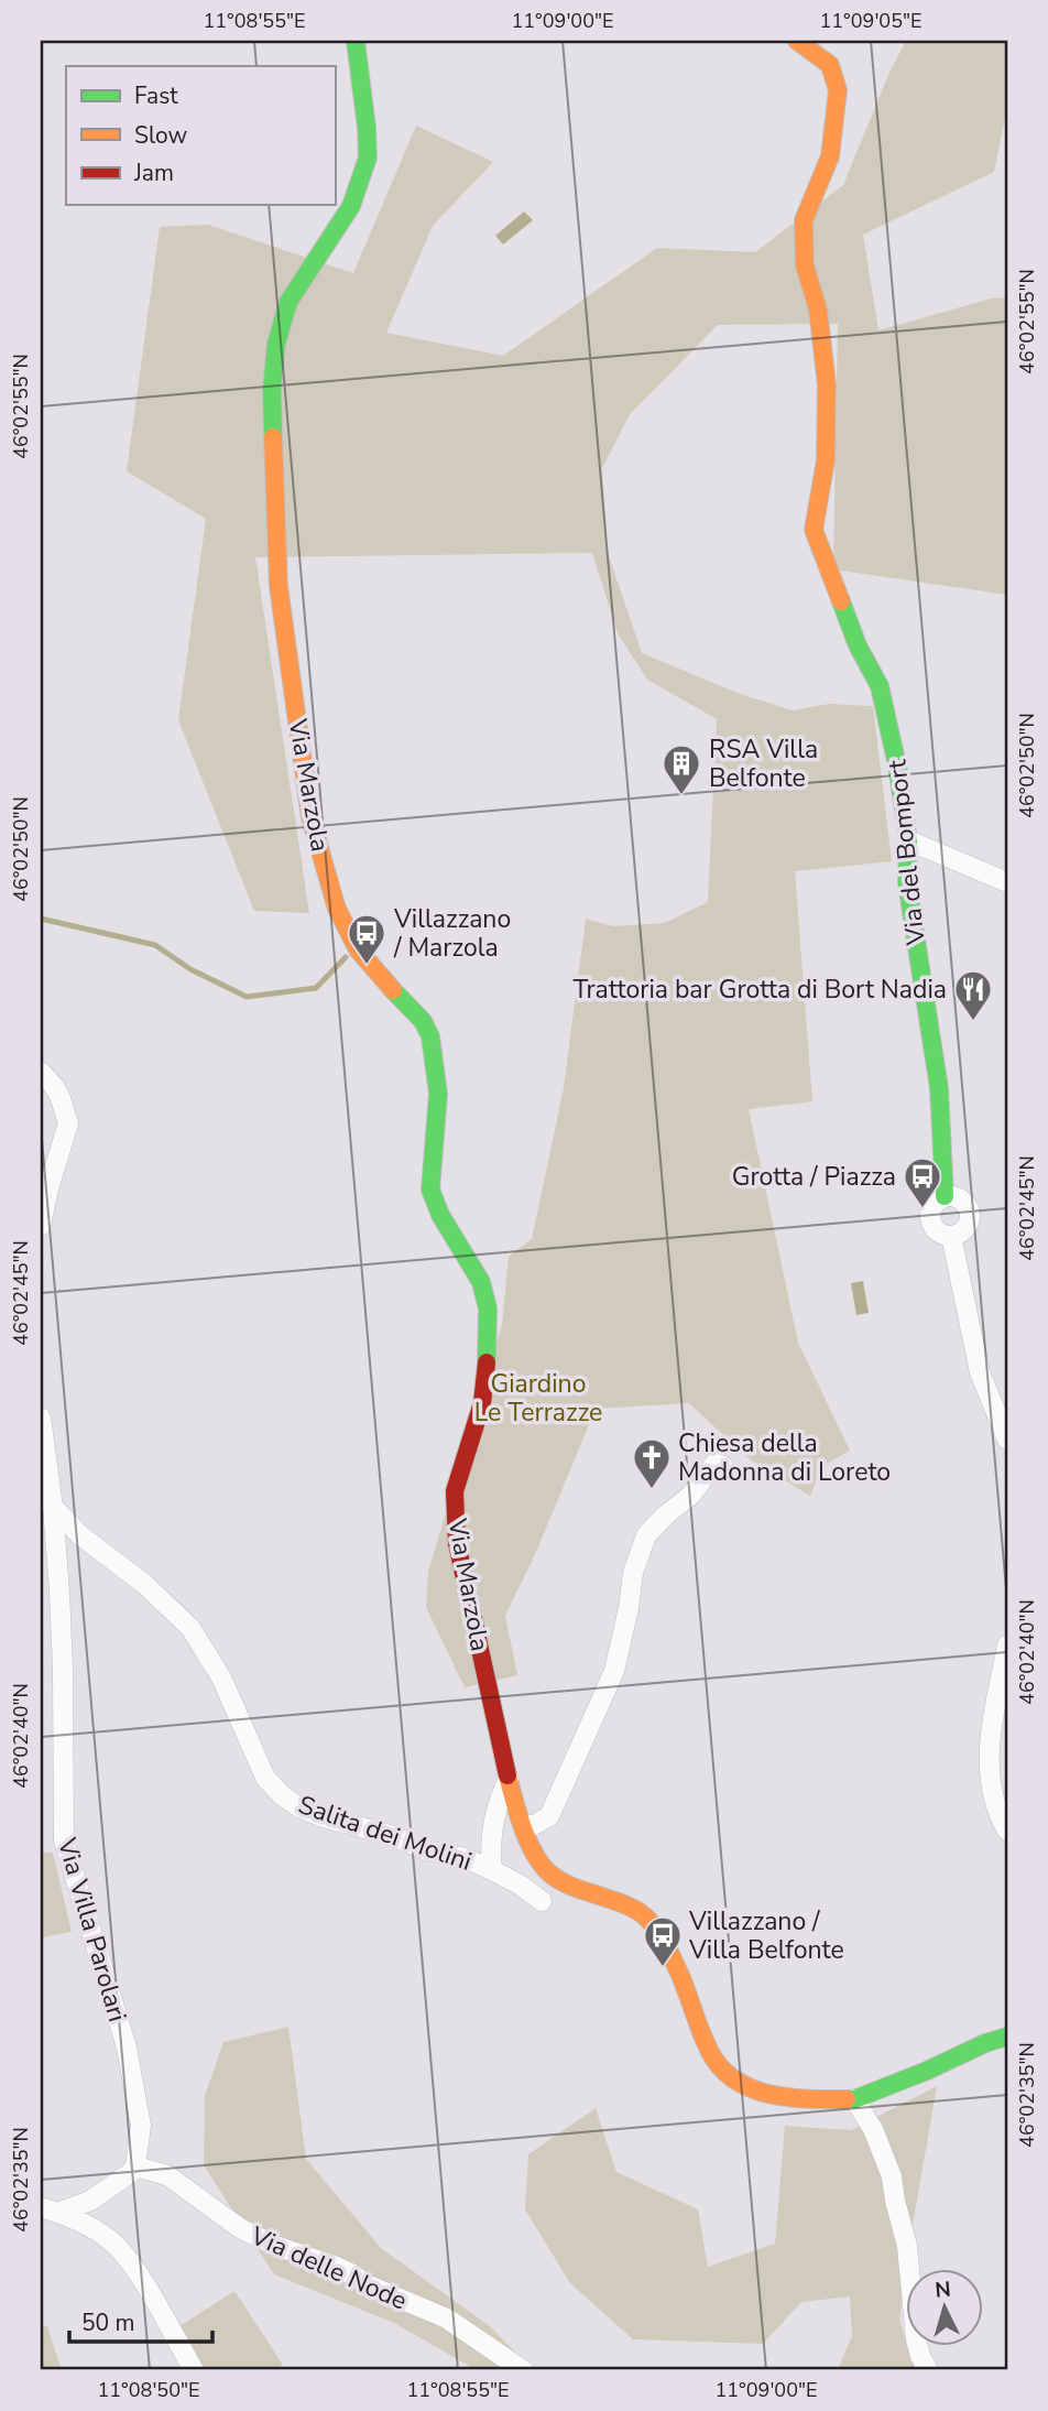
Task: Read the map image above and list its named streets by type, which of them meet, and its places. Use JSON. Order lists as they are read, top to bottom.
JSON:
{
  "streets": {
    "street": [
      "Via Marzola",
      "Via del Bomport",
      "Salita dei Molini",
      "Via Villa Parolari",
      "Via delle Node"
    ]
  },
  "crossings": [
    ["Via Marzola", "Salita dei Molini"],
    ["Salita dei Molini", "Via Villa Parolari"],
    ["Via Villa Parolari", "Via delle Node"]
  ],
  "parks": ["Giardino Le Terrazze"],
  "places": {
    "building": ["RSA Villa Belfonte"],
    "bus stop": ["Villazzano / Marzola", "Grotta / Piazza", "Villazzano / Villa Belfonte"],
    "restaurant": ["Trattoria bar Grotta di Bort Nadia"],
    "church": ["Chiesa della Madonna di Loreto"]
  },
  "legend": ["Fast", "Slow", "Jam"],
  "scale_bar": "50 m",
  "north": "top",
  "coordinates": [
    "11°08'55\"E",
    "11°09'00\"E",
    "11°09'05\"E",
    "46°02'55\"N",
    "46°02'50\"N",
    "46°02'45\"N",
    "46°02'40\"N",
    "46°02'35\"N",
    "11°08'50\"E"
  ]
}
